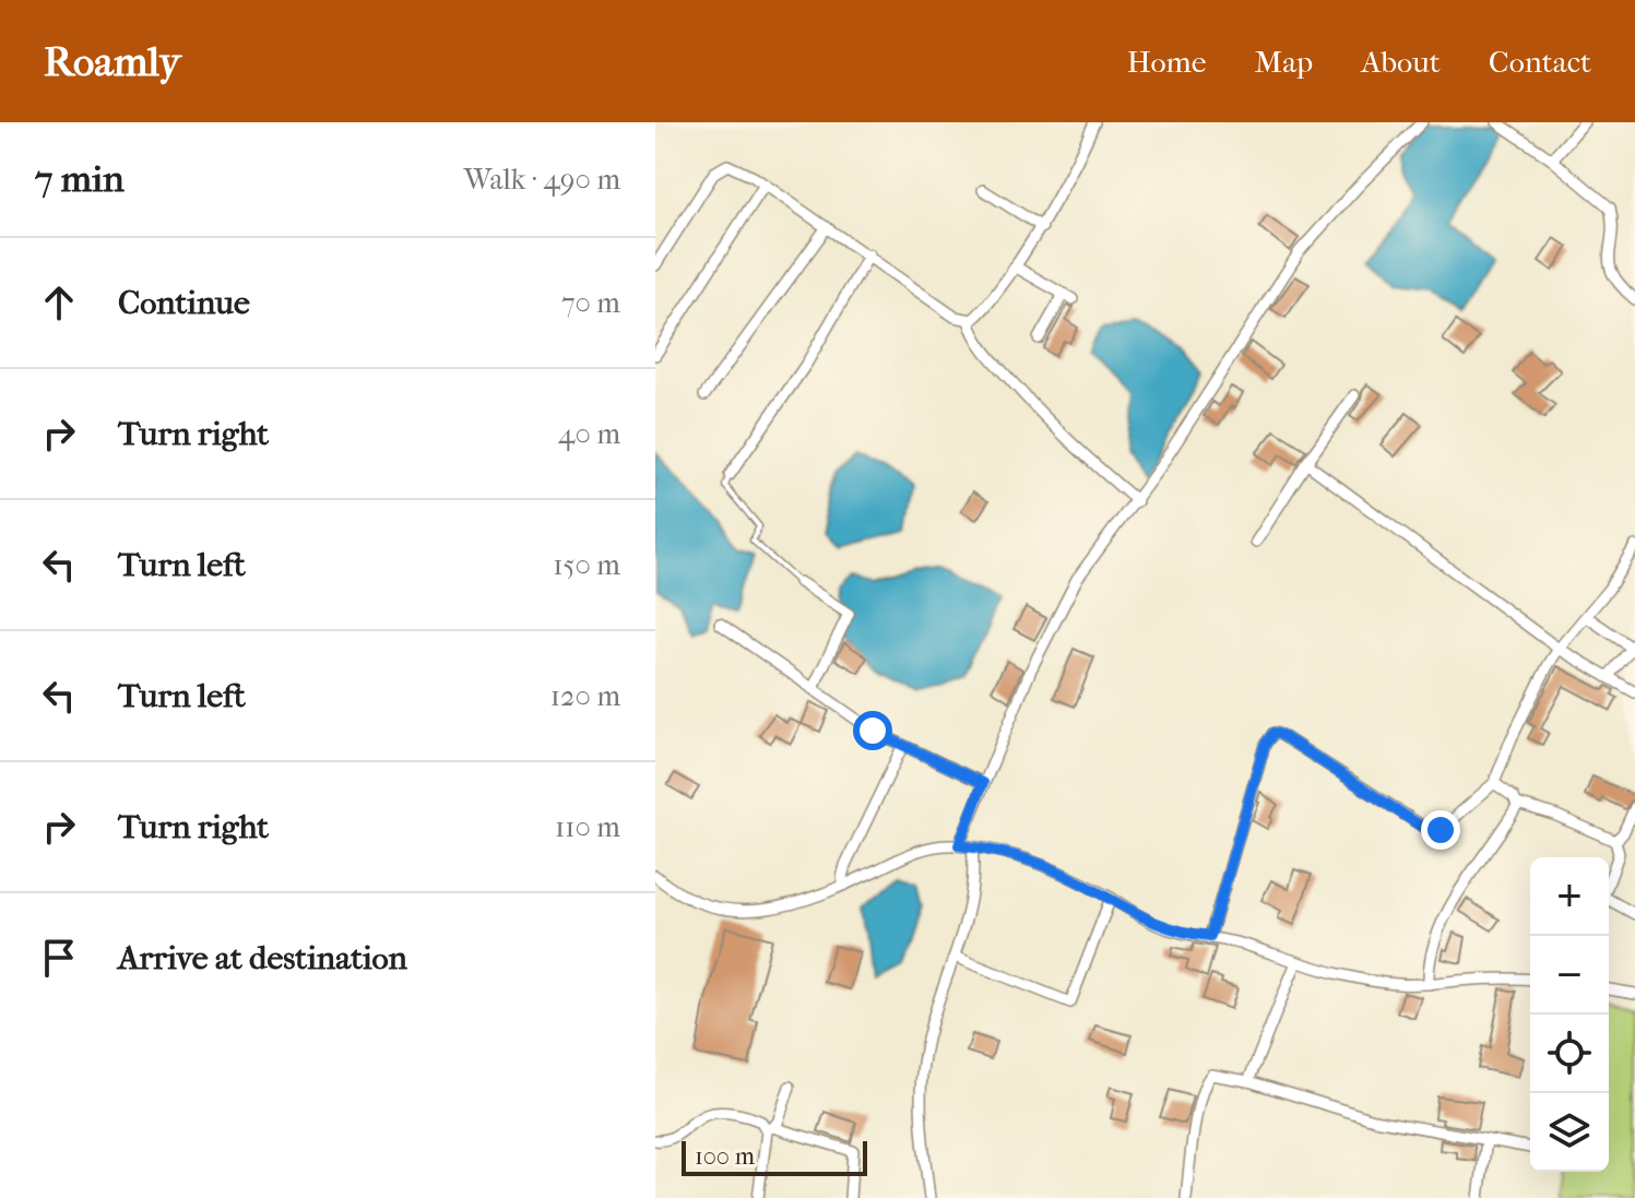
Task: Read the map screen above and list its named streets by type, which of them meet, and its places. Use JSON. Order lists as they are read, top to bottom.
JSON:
{
  "scale_bar": "100 m",
  "page": {
    "header": "Roamly",
    "nav": [
      "Home",
      "Map",
      "About",
      "Contact"
    ],
    "heading": ["7 min", "Walk · 490 m"],
    "list": [
      ["Continue", "70 m"],
      ["Turn right", "40 m"],
      ["Turn left", "150 m"],
      ["Turn left", "120 m"],
      ["Turn right", "110 m"],
      "Arrive at destination"
    ],
    "map_buttons": ["+", "−"],
    "scale": "100 m"
  }
}
